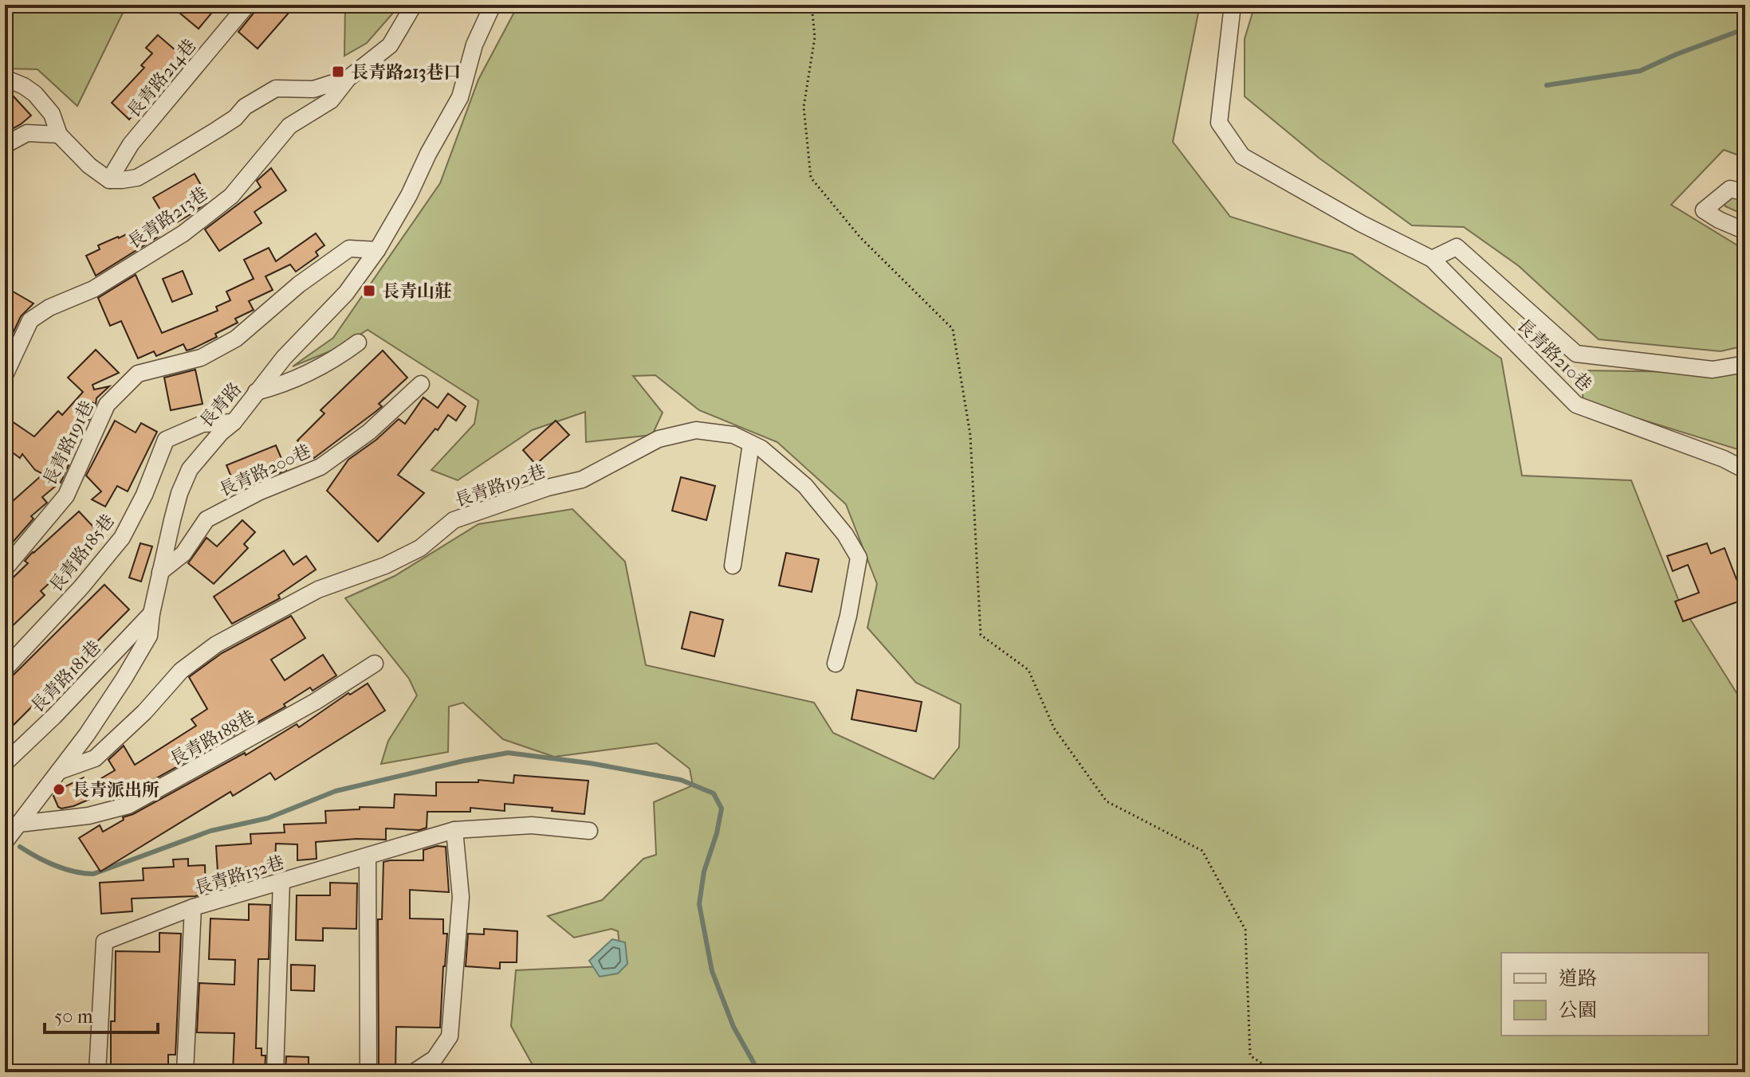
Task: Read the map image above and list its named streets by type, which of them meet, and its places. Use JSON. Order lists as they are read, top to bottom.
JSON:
{
  "streets": {
    "street": [
      "長青路214巷",
      "長青路213巷",
      "長青路210巷",
      "長青路",
      "長青路191巷",
      "長青路200巷",
      "長青路192巷",
      "長青路185巷",
      "長青路181巷",
      "長青路188巷",
      "長青路132巷"
    ]
  },
  "crossings": [
    ["長青路", "長青路191巷"],
    ["長青路", "長青路200巷"],
    ["長青路", "長青路192巷"],
    ["長青路", "長青路185巷"],
    ["長青路", "長青路181巷"],
    ["長青路", "長青路188巷"]
  ],
  "places": {
    "transit": ["長青路213巷口", "長青山莊"],
    "other": ["長青派出所"]
  },
  "legend": ["道路", "公園"],
  "scale_bar": "50 m"
}
